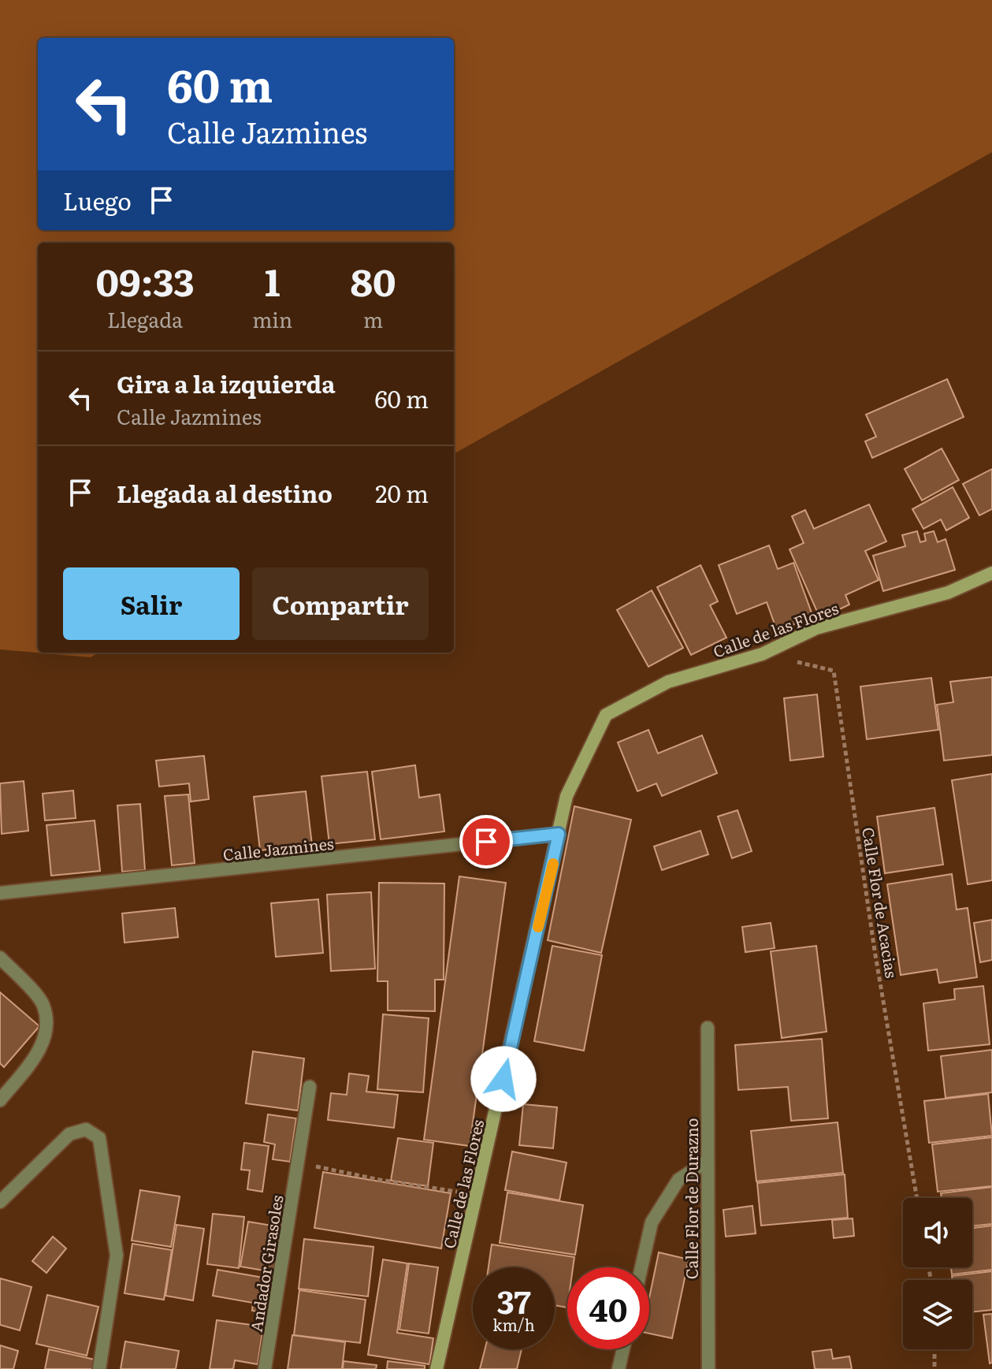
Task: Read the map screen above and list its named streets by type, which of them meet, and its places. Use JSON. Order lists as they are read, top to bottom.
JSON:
{
  "streets": {
    "street": [
      "Calle de las Flores",
      "Calle Jazmines",
      "Calle Flor de Durazno",
      "Andador Girasoles"
    ],
    "path": ["Calle Flor de Acacias"]
  },
  "crossings": [
    ["Calle de las Flores", "Calle Jazmines"],
    ["Calle de las Flores", "Calle Flor de Acacias"]
  ],
  "page": {
    "turn": ["60 m", "Calle Jazmines"],
    "then": "Luego",
    "eta": [
      "09:33",
      "Llegada",
      "1",
      "min",
      "80",
      "m"
    ],
    "list": [
      {
        "name": "Gira a la izquierda",
        "note": "Calle Jazmines",
        "value": "60 m"
      },
      {
        "name": "Llegada al destino",
        "value": "20 m"
      }
    ],
    "buttons": ["Salir", "Compartir"],
    "speed": "37 km/h",
    "limit": "40"
  }
}
